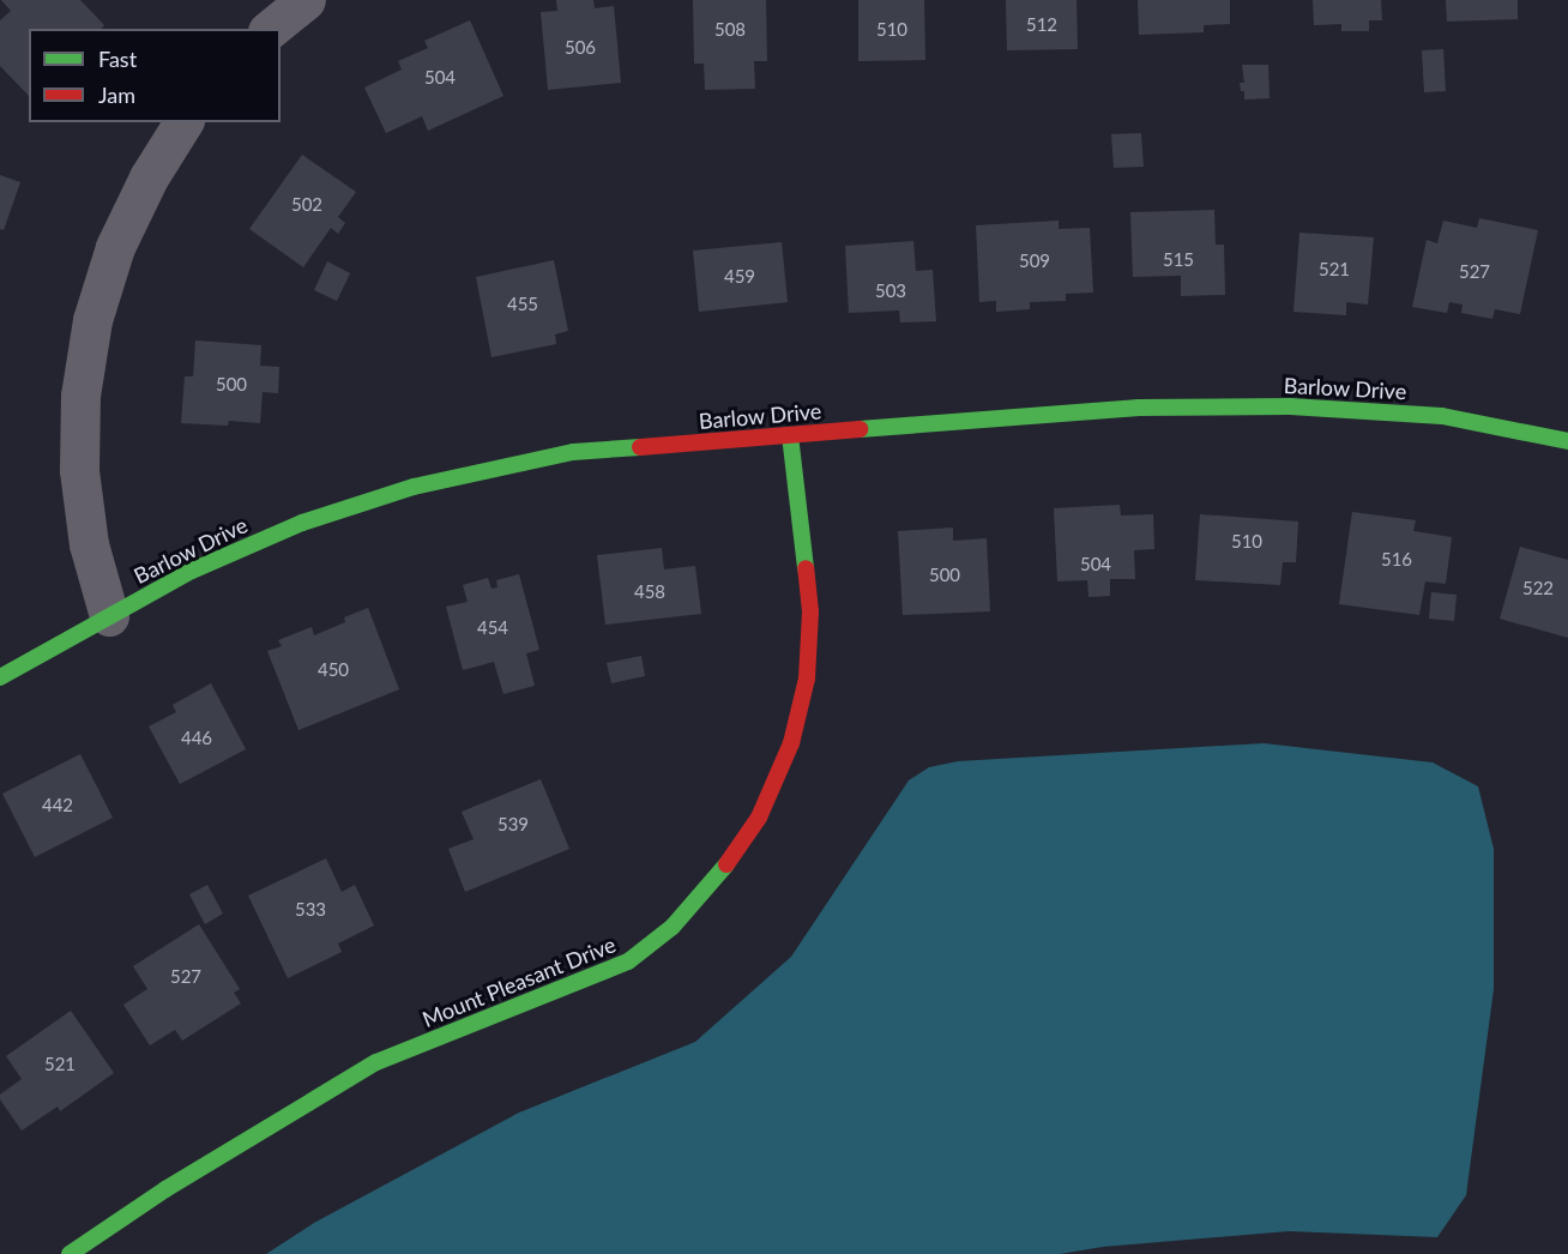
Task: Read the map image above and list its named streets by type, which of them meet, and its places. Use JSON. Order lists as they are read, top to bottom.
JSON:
{
  "streets": {
    "street": ["Barlow Drive", "Mount Pleasant Drive"]
  },
  "crossings": [
    ["Barlow Drive", "Mount Pleasant Drive"]
  ],
  "house_numbers": [
    "512",
    "508",
    "510",
    "506",
    "504",
    "502",
    "515",
    "509",
    "521",
    "527",
    "459",
    "503",
    "455",
    "500",
    "510",
    "516",
    "504",
    "500",
    "522",
    "458",
    "454",
    "450",
    "446",
    "442",
    "539",
    "533",
    "527",
    "521"
  ],
  "legend": ["Fast", "Jam"]
}
